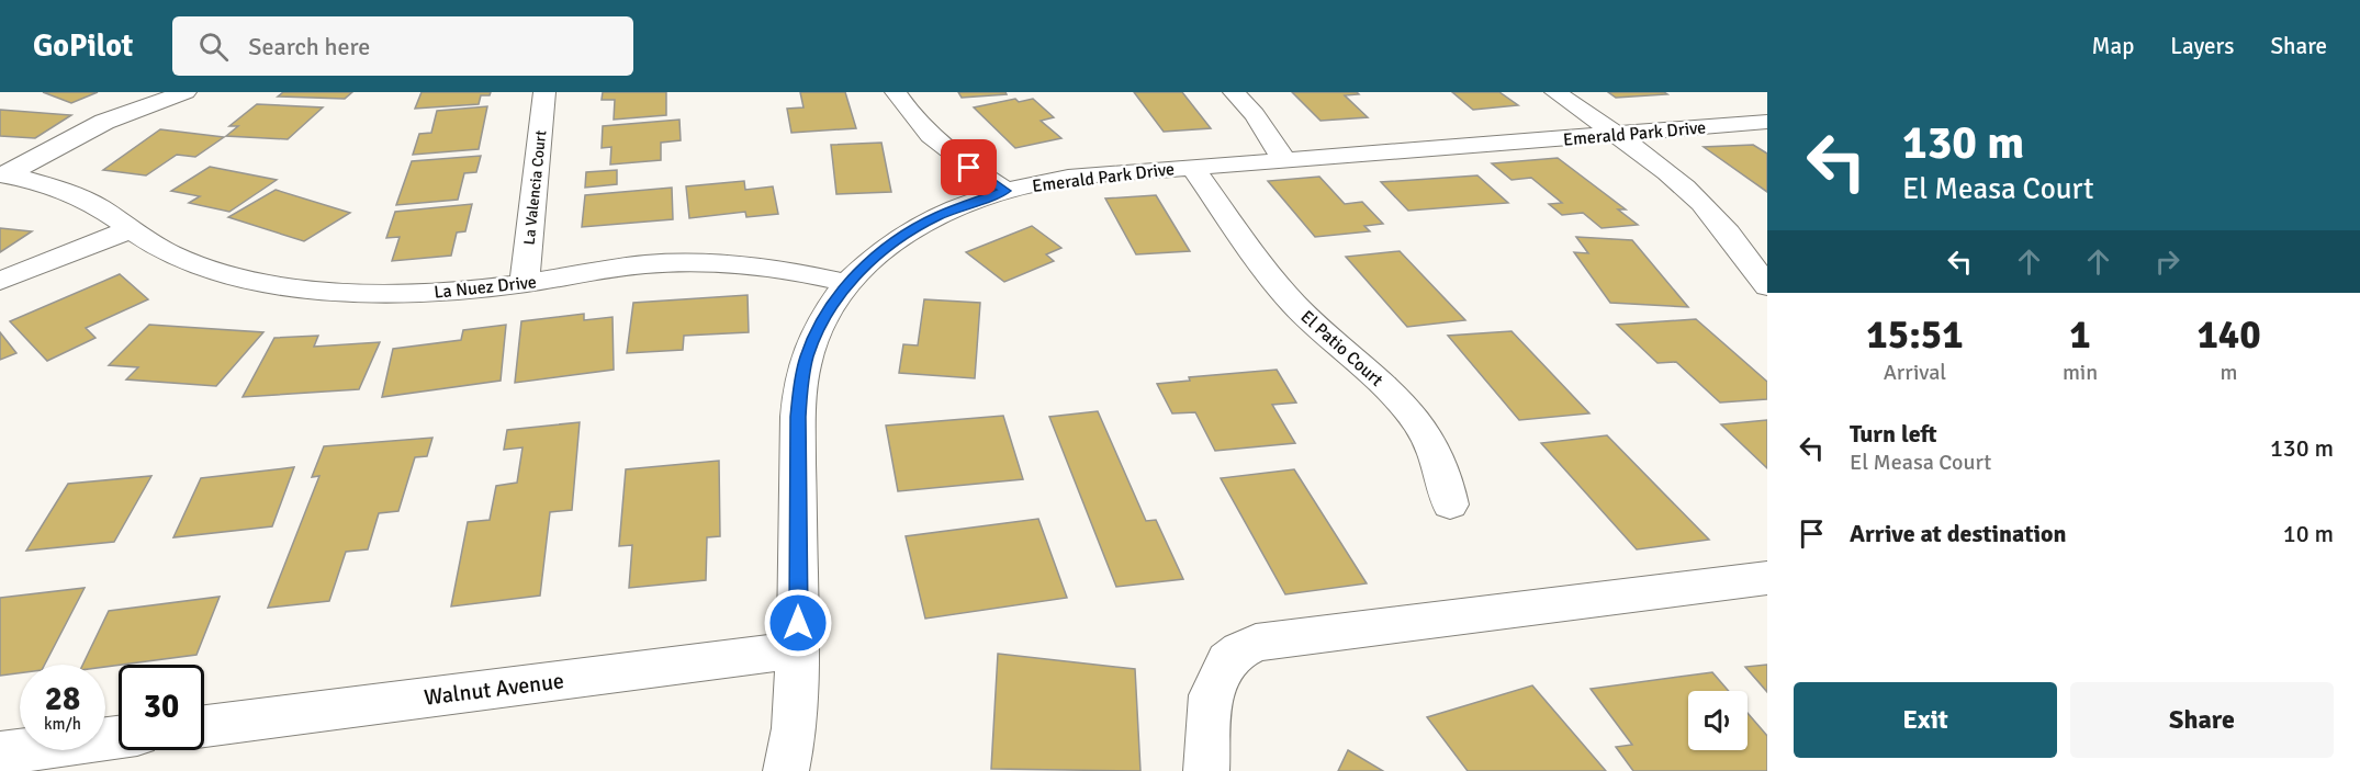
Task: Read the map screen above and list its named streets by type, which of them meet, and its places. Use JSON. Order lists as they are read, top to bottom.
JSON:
{
  "streets": {
    "street": [
      "Emerald Park Drive",
      "La Valencia Court",
      "La Nuez Drive",
      "El Patio Court",
      "Walnut Avenue"
    ]
  },
  "crossings": [
    ["Emerald Park Drive", "La Nuez Drive"],
    ["Emerald Park Drive", "El Patio Court"],
    ["Emerald Park Drive", "Walnut Avenue"],
    ["La Valencia Court", "La Nuez Drive"]
  ],
  "page": {
    "header": "GoPilot",
    "search": "Search here",
    "nav": ["Map", "Layers", "Share"],
    "turn": ["130 m", "El Measa Court"],
    "eta": [
      "15:51",
      "Arrival",
      "1",
      "min",
      "140",
      "m"
    ],
    "list": [
      {
        "name": "Turn left",
        "note": "El Measa Court",
        "value": "130 m"
      },
      {
        "name": "Arrive at destination",
        "value": "10 m"
      }
    ],
    "speed": "28 km/h",
    "limit": "30",
    "buttons": ["Exit", "Share"]
  }
}
